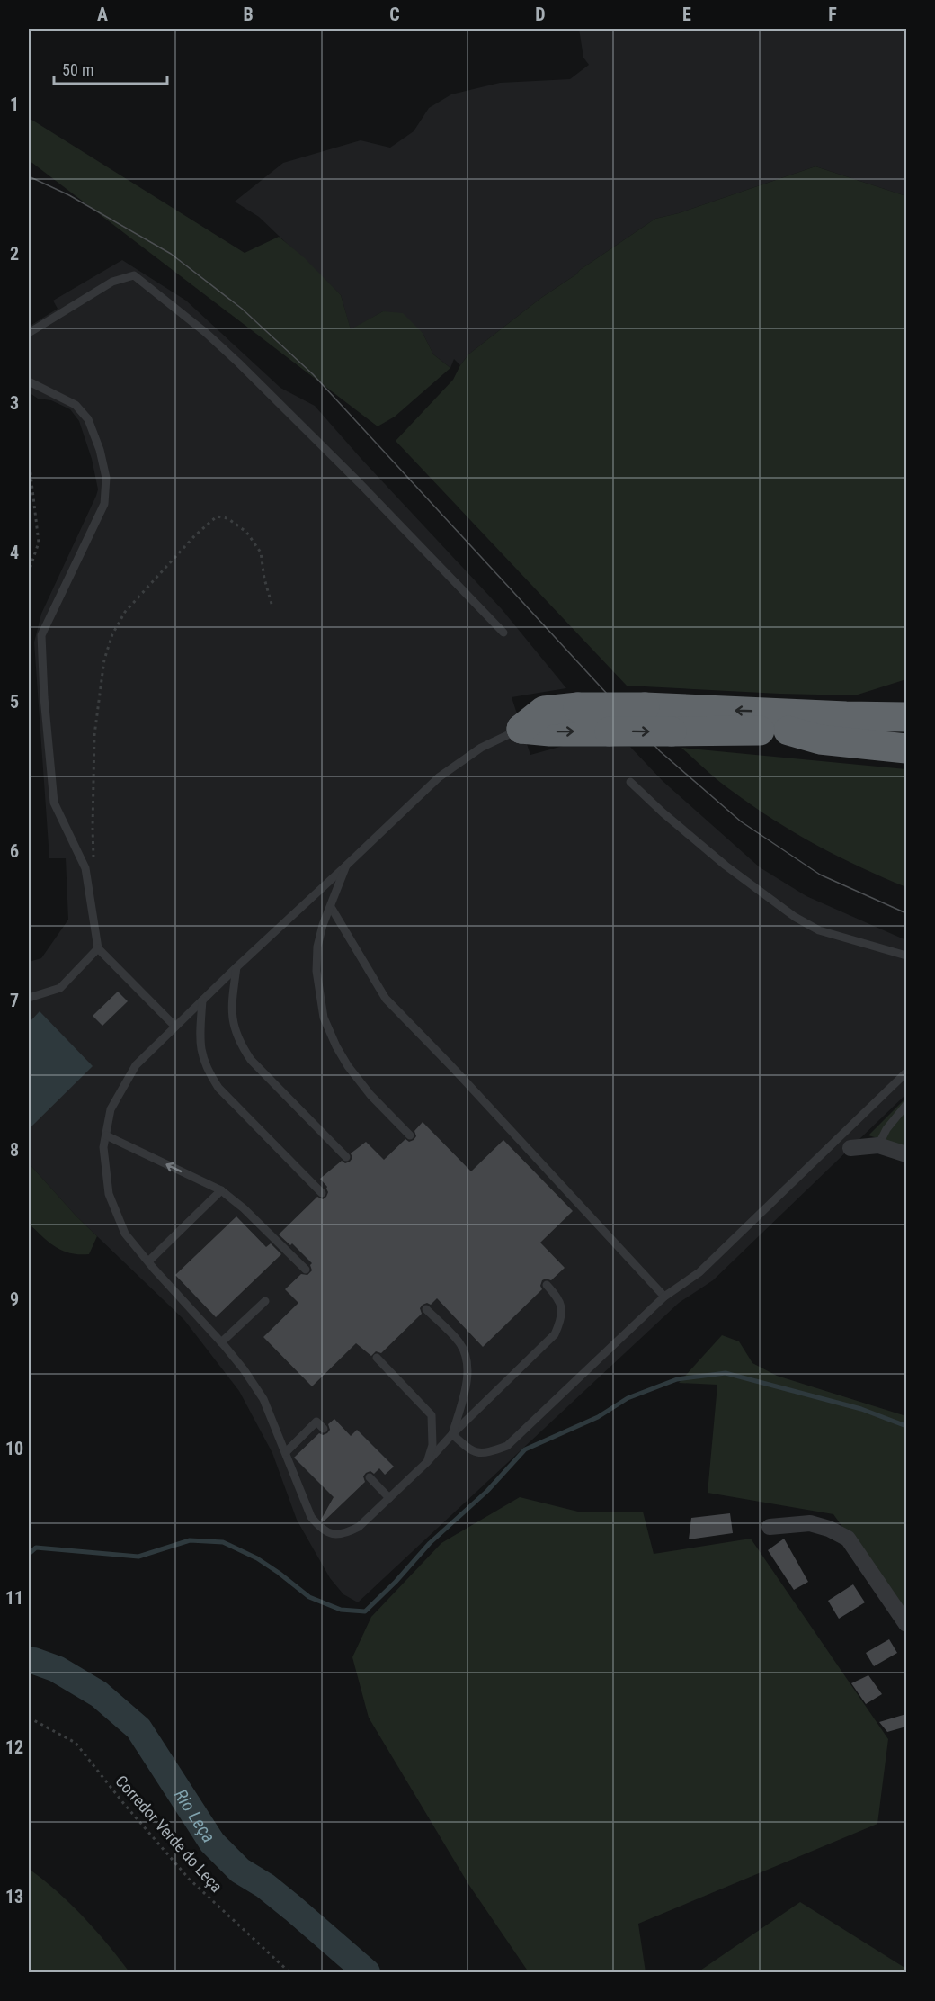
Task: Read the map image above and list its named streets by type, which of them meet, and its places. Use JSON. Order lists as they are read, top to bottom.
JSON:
{
  "streets": {
    "path": ["Corredor Verde do Leça"]
  },
  "water": ["Rio Leça"],
  "scale_bar": "50 m",
  "grid": {
    "columns": [
      "A",
      "B",
      "C",
      "D",
      "E",
      "F"
    ],
    "rows": [
      "1",
      "2",
      "3",
      "4",
      "5",
      "6",
      "7",
      "8",
      "9",
      "10",
      "11",
      "12",
      "13"
    ]
  }
}
